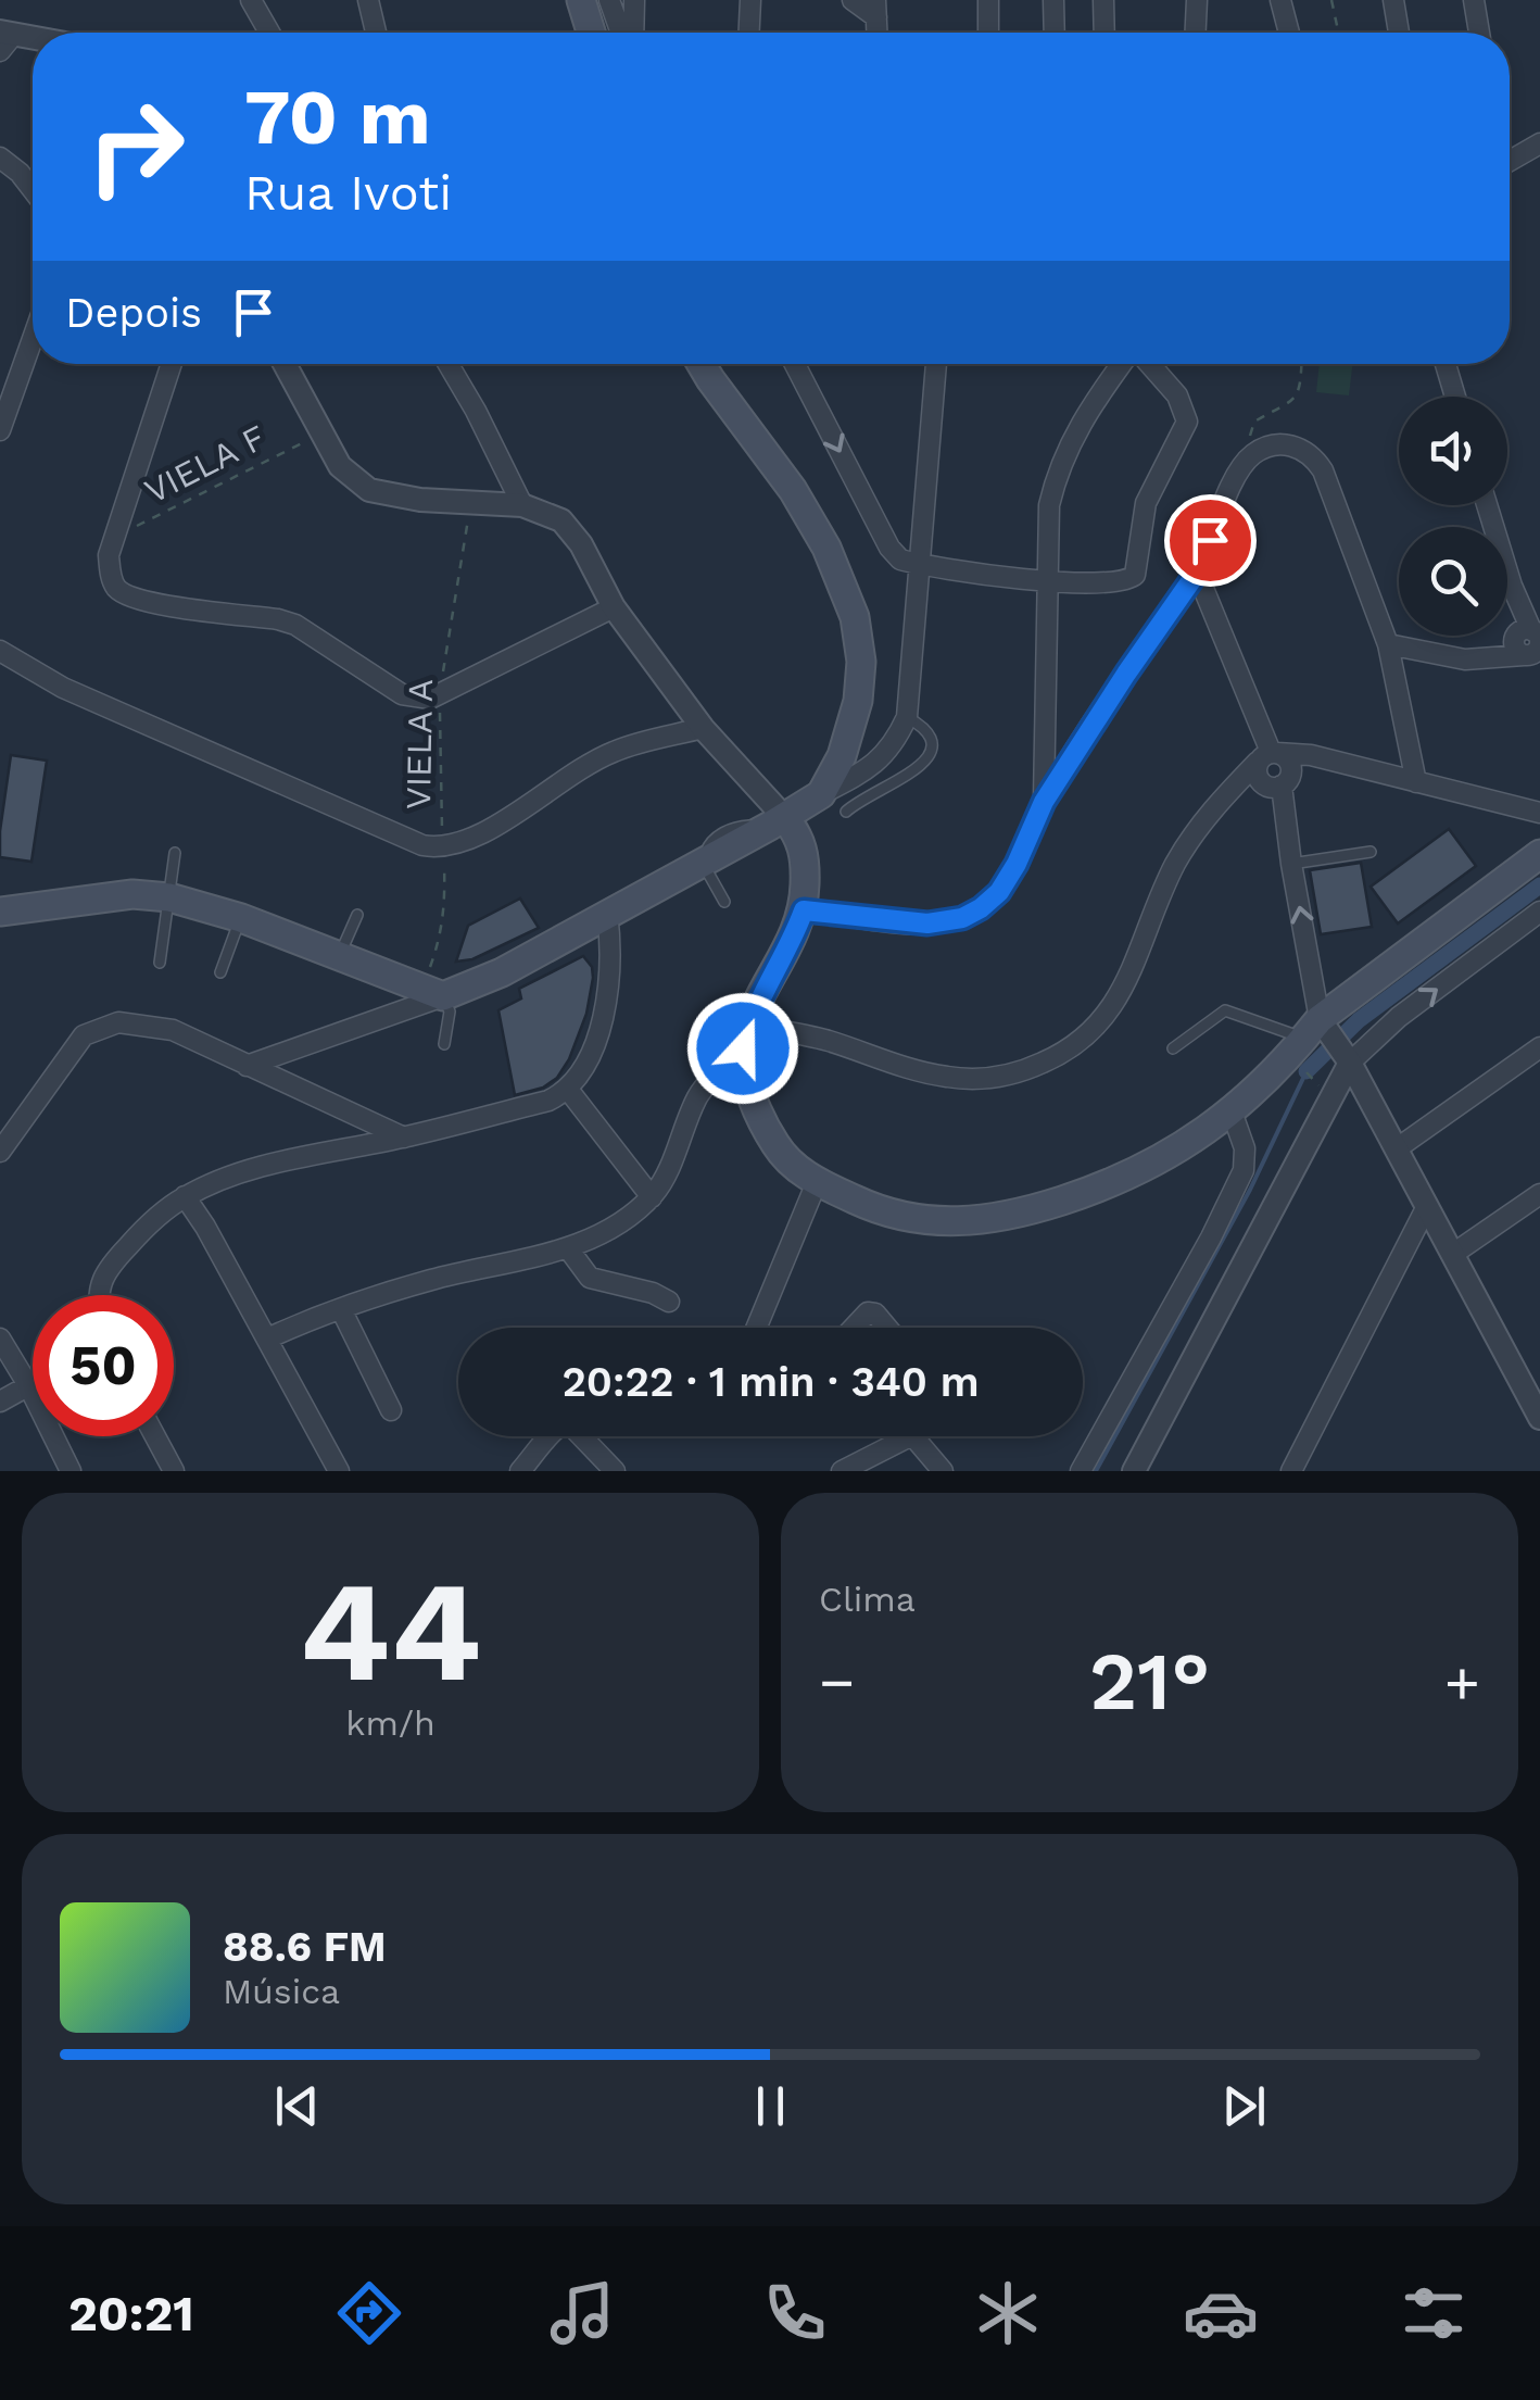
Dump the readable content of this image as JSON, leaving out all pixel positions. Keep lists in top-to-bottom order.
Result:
{
  "streets": {
    "path": ["VIELA F", "VIELA A"]
  },
  "page": {
    "turn": ["70 m", "Rua Ivoti"],
    "then": "Depois",
    "limit": "50",
    "trip": "20:22 · 1 min · 340 m",
    "tile": [
      ["44", "km/h"],
      "Clima"
    ],
    "heat": ["−", "21°", "+"],
    "song": ["88.6 FM", "Música"],
    "tabs": "20:21"
  }
}
